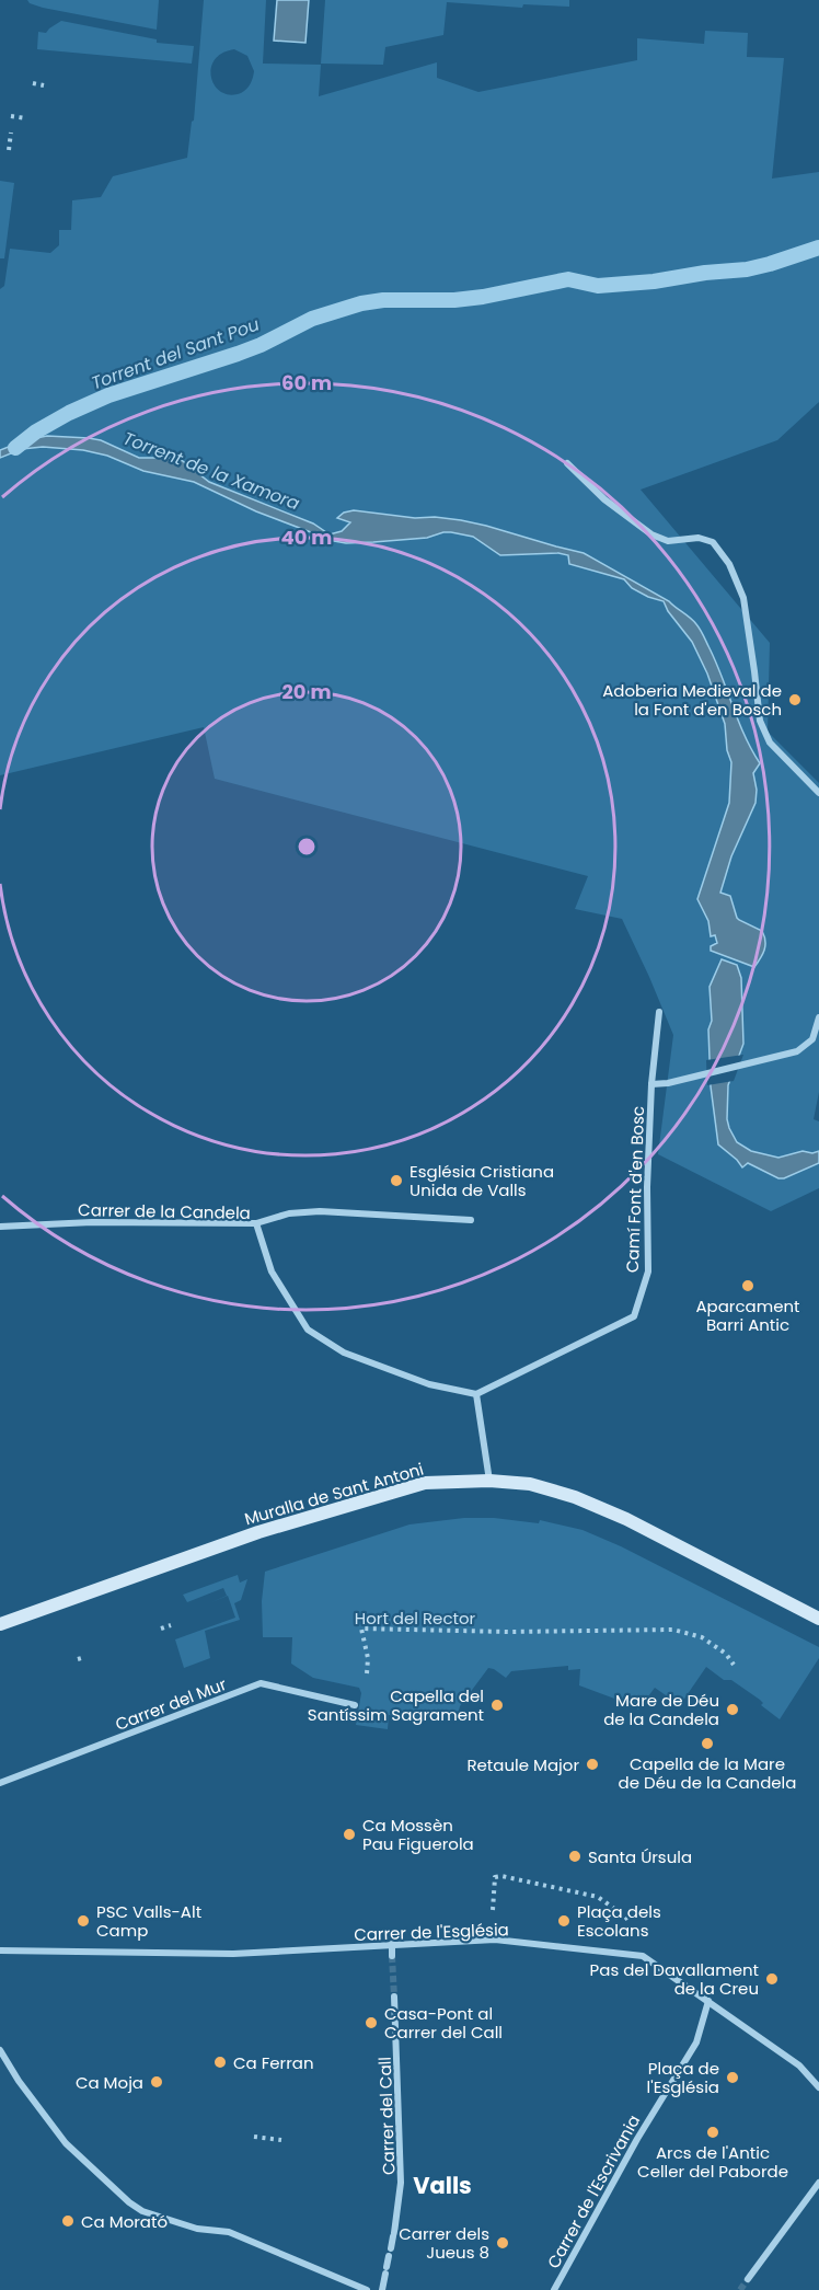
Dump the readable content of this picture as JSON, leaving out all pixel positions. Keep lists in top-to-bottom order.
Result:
{
  "streets": {
    "main road": ["Muralla de Sant Antoni"],
    "street": [
      "Camí Font d'en Bosc",
      "Carrer de la Candela",
      "Carrer del Mur",
      "Carrer de l'Església",
      "Carrer del Call",
      "Carrer de l'Escrivania"
    ]
  },
  "crossings": [
    ["Camí Font d'en Bosc", "Carrer de la Candela"],
    ["Carrer de l'Església", "Carrer de l'Escrivania"]
  ],
  "districts": ["Valls"],
  "water": ["Torrent del Sant Pou", "Torrent de la Xamora"],
  "parks": ["Hort del Rector"],
  "places": [
    "Adoberia Medieval de la Font d'en Bosch",
    "Església Cristiana Unida de Valls",
    "Aparcament Barri Antic",
    "Capella del Santíssim Sagrament",
    "Mare de Déu de la Candela",
    "Capella de la Mare de Déu de la Candela",
    "Retaule Major",
    "Ca Mossèn Pau Figuerola",
    "Santa Úrsula",
    "PSC Valls-Alt Camp",
    "Plaça dels Escolans",
    "Pas del Davallament de la Creu",
    "Casa-Pont al Carrer del Call",
    "Ca Ferran",
    "Plaça de l'Església",
    "Ca Moja",
    "Arcs de l'Antic Celler del Paborde",
    "Ca Morató",
    "Carrer dels Jueus 8"
  ],
  "rings": ["60 m", "40 m", "20 m"]
}
